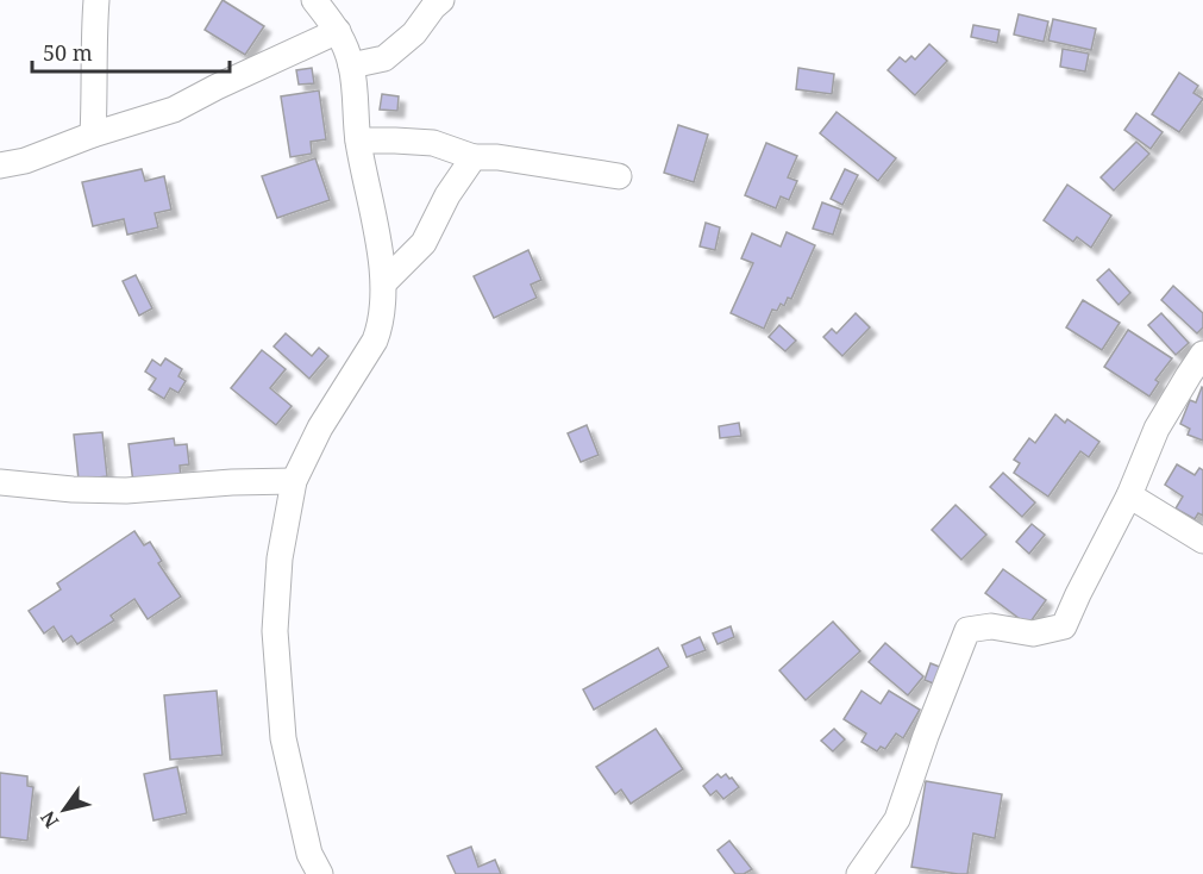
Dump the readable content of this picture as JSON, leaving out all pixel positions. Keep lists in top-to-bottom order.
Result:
{
  "scale_bar": "50 m",
  "north": "bottom left"
}
